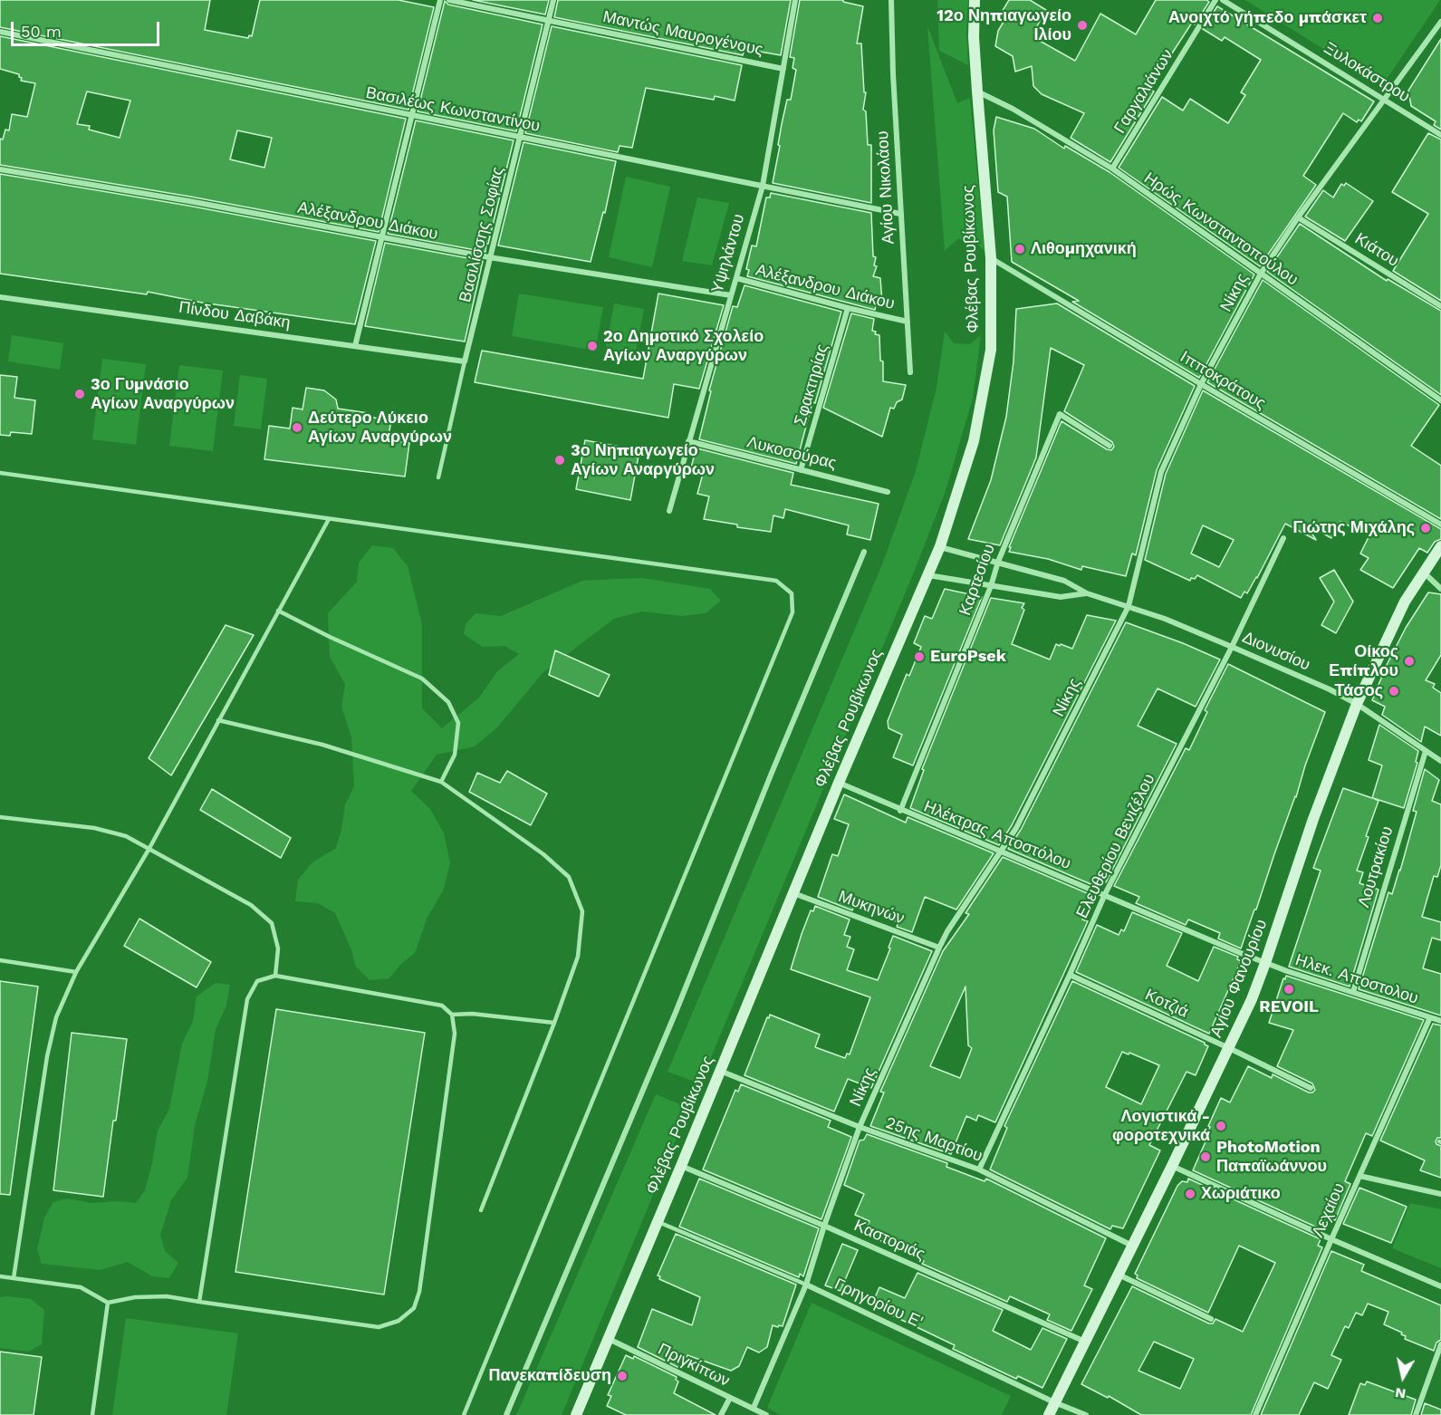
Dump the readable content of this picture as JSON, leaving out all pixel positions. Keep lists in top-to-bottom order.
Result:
{
  "streets": {
    "street": [
      "Μαντώς Μαυρογένους",
      "Ξυλοκάστρου",
      "Γαργαλιάνων",
      "Βασιλέως Κωνσταντίνου",
      "Αγίου Νικολάου",
      "Αλέξανδρου Διάκου",
      "Ηρώς Κωνσταντοπούλου",
      "Βασιλίσσης Σοφίας",
      "Κιάτου",
      "Υψηλάντου",
      "Φλέβας Ρουβίκωνος",
      "Νίκης",
      "Πίνδου Δαβάκη",
      "Ιπποκράτους",
      "Σφακτηρίας",
      "Λυκοσούρας",
      "Καρτεσίου",
      "Διονυσίου",
      "Ηλέκτρας Αποστόλου",
      "Ελευθερίου Βενιζέλου",
      "Λουτρακίου",
      "Μυκηνών",
      "Αγίου Φανουρίου",
      "Ηλεκ. Αποστολου",
      "Κοτζιά",
      "25ης Μαρτίου",
      "Λεχαίου",
      "Καστοριάς",
      "Γρηγορίου Ε'",
      "Πριγκίπων"
    ]
  },
  "crossings": [
    ["Μαντώς Μαυρογένους", "Βασιλίσσης Σοφίας"],
    ["Μαντώς Μαυρογένους", "Υψηλάντου"],
    ["Ξυλοκάστρου", "Νίκης"],
    ["Γαργαλιάνων", "Ηρώς Κωνσταντοπούλου"],
    ["Βασιλέως Κωνσταντίνου", "Αγίου Νικολάου"],
    ["Βασιλέως Κωνσταντίνου", "Βασιλίσσης Σοφίας"],
    ["Βασιλέως Κωνσταντίνου", "Υψηλάντου"],
    ["Αγίου Νικολάου", "Αλέξανδρου Διάκου"],
    ["Αλέξανδρου Διάκου", "Βασιλίσσης Σοφίας"],
    ["Αλέξανδρου Διάκου", "Υψηλάντου"],
    ["Αλέξανδρου Διάκου", "Σφακτηρίας"],
    ["Ηρώς Κωνσταντοπούλου", "Φλέβας Ρουβίκωνος"],
    ["Ηρώς Κωνσταντοπούλου", "Νίκης"],
    ["Βασιλίσσης Σοφίας", "Πίνδου Δαβάκη"],
    ["Κιάτου", "Νίκης"],
    ["Υψηλάντου", "Λυκοσούρας"],
    ["Φλέβας Ρουβίκωνος", "Ιπποκράτους"],
    ["Φλέβας Ρουβίκωνος", "Διονυσίου"],
    ["Φλέβας Ρουβίκωνος", "Ηλέκτρας Αποστόλου"],
    ["Φλέβας Ρουβίκωνος", "Μυκηνών"],
    ["Φλέβας Ρουβίκωνος", "25ης Μαρτίου"],
    ["Φλέβας Ρουβίκωνος", "Καστοριάς"],
    ["Φλέβας Ρουβίκωνος", "Γρηγορίου Ε'"],
    ["Φλέβας Ρουβίκωνος", "Πριγκίπων"],
    ["Νίκης", "Ιπποκράτους"],
    ["Νίκης", "Διονυσίου"],
    ["Νίκης", "Ηλέκτρας Αποστόλου"],
    ["Νίκης", "Μυκηνών"],
    ["Νίκης", "25ης Μαρτίου"],
    ["Νίκης", "Καστοριάς"],
    ["Νίκης", "Γρηγορίου Ε'"],
    ["Νίκης", "Πριγκίπων"],
    ["Σφακτηρίας", "Λυκοσούρας"],
    ["Καρτεσίου", "Διονυσίου"],
    ["Καρτεσίου", "Ηλέκτρας Αποστόλου"],
    ["Διονυσίου", "Ελευθερίου Βενιζέλου"],
    ["Διονυσίου", "Λουτρακίου"],
    ["Διονυσίου", "Αγίου Φανουρίου"],
    ["Ηλέκτρας Αποστόλου", "Ελευθερίου Βενιζέλου"],
    ["Ηλέκτρας Αποστόλου", "Αγίου Φανουρίου"],
    ["Ηλέκτρας Αποστόλου", "Ηλεκ. Αποστολου"],
    ["Ελευθερίου Βενιζέλου", "Κοτζιά"],
    ["Ελευθερίου Βενιζέλου", "25ης Μαρτίου"],
    ["Λουτρακίου", "Ηλεκ. Αποστολου"],
    ["Αγίου Φανουρίου", "Ηλεκ. Αποστολου"],
    ["Αγίου Φανουρίου", "Κοτζιά"],
    ["Αγίου Φανουρίου", "25ης Μαρτίου"],
    ["Αγίου Φανουρίου", "Καστοριάς"],
    ["Αγίου Φανουρίου", "Γρηγορίου Ε'"],
    ["Ηλεκ. Αποστολου", "Λεχαίου"]
  ],
  "places": [
    "Ανοιχτό γήπεδο μπάσκετ",
    "12ο Νηπιαγωγείο Ιλίου",
    "Λιθομηχανική",
    "2ο Δημοτικό Σχολείο Αγίων Αναργύρων",
    "3ο Γυμνάσιο Αγίων Αναργύρων",
    "Δεύτερο Λύκειο Αγίων Αναργύρων",
    "3ο Νηπιαγωγείο Αγίων Αναργύρων",
    "Γιώτης Μιχάλης",
    "EuroPsek",
    "Οίκος Επίπλου",
    "Τάσος",
    "REVOIL",
    "Λογιστικά - φοροτεχνικά",
    "PhotoMotion Παπαϊωάννου",
    "Χωριάτικο",
    "Πανεκαπίδευση"
  ],
  "scale_bar": "50 m",
  "north": "bottom"
}
